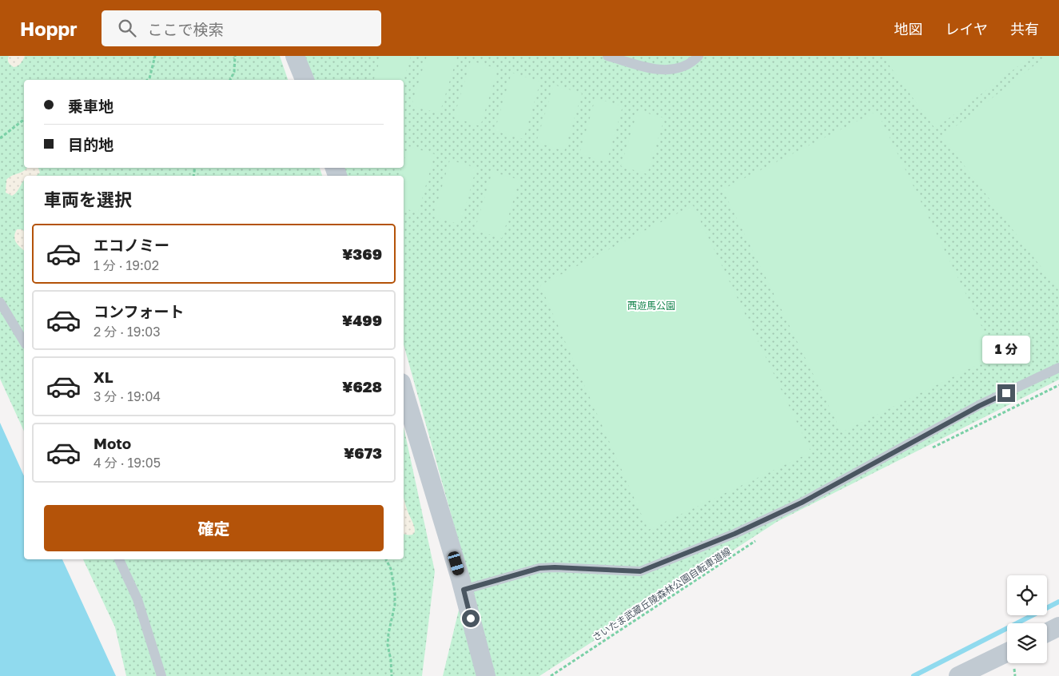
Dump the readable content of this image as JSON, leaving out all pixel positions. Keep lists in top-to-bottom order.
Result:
{
  "streets": {
    "path": ["さいたま武蔵丘陵森林公園自転車道線"]
  },
  "parks": ["西遊馬公園"],
  "page": {
    "header": "Hoppr",
    "search": "ここで検索",
    "nav": ["地図", "レイヤ", "共有"],
    "banner": ["乗車地", "目的地"],
    "heading": "車両を選択",
    "list": [
      {
        "name": "エコノミー",
        "note": "1 分 · 19:02",
        "value": "¥369"
      },
      {
        "name": "コンフォート",
        "note": "2 分 · 19:03",
        "value": "¥499"
      },
      {
        "name": "XL",
        "note": "3 分 · 19:04",
        "value": "¥628"
      },
      {
        "name": "Moto",
        "note": "4 分 · 19:05",
        "value": "¥673"
      }
    ],
    "bubble": "1 分",
    "buttons": "確定"
  }
}
